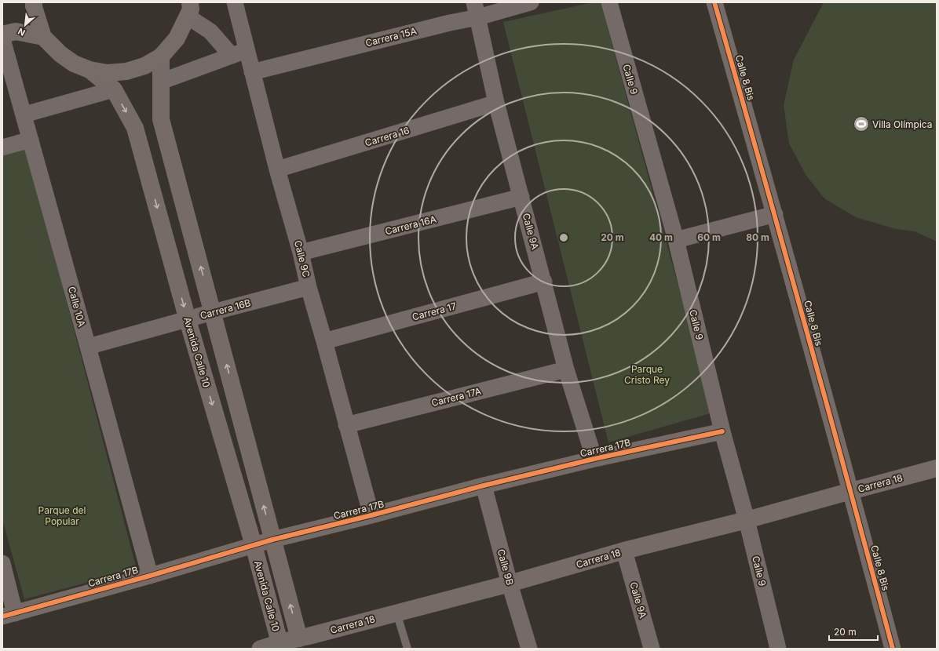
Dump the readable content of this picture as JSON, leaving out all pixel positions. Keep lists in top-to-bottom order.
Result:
{
  "streets": {
    "main road": ["Avenida Calle 10", "Carrera 18"],
    "street": [
      "Carrera 15A",
      "Calle 8 Bis",
      "Calle 9",
      "Carrera 16",
      "Carrera 16A",
      "Calle 9A",
      "Calle 9C",
      "Calle 10A",
      "Carrera 16B",
      "Carrera 17",
      "Carrera 17A",
      "Carrera 17B",
      "Calle 9B"
    ]
  },
  "crossings": [
    ["Carrera 15A", "Calle 9A"],
    ["Carrera 15A", "Calle 9C"],
    ["Calle 8 Bis", "Carrera 18"],
    ["Calle 9", "Carrera 17B"],
    ["Calle 9", "Carrera 18"],
    ["Carrera 16", "Calle 9A"],
    ["Carrera 16", "Calle 9C"],
    ["Carrera 16A", "Calle 9A"],
    ["Carrera 16A", "Calle 9C"],
    ["Calle 9A", "Carrera 17"],
    ["Calle 9A", "Carrera 17A"],
    ["Calle 9A", "Carrera 17B"],
    ["Calle 9A", "Carrera 18"],
    ["Calle 9C", "Carrera 16B"],
    ["Calle 9C", "Carrera 17"],
    ["Calle 9C", "Carrera 17A"],
    ["Calle 9C", "Carrera 17B"],
    ["Calle 10A", "Carrera 16B"],
    ["Calle 10A", "Carrera 17B"],
    ["Carrera 16B", "Avenida Calle 10"],
    ["Avenida Calle 10", "Carrera 17B"],
    ["Avenida Calle 10", "Carrera 18"],
    ["Carrera 17B", "Calle 9B"],
    ["Carrera 18", "Calle 9B"]
  ],
  "parks": ["Parque Cristo Rey", "Parque del Popular"],
  "places": {
    "sports": ["Villa Olímpica"]
  },
  "scale_bar": "20 m",
  "north": "bottom left",
  "rings": [
    "20 m",
    "40 m",
    "60 m",
    "80 m"
  ]
}
